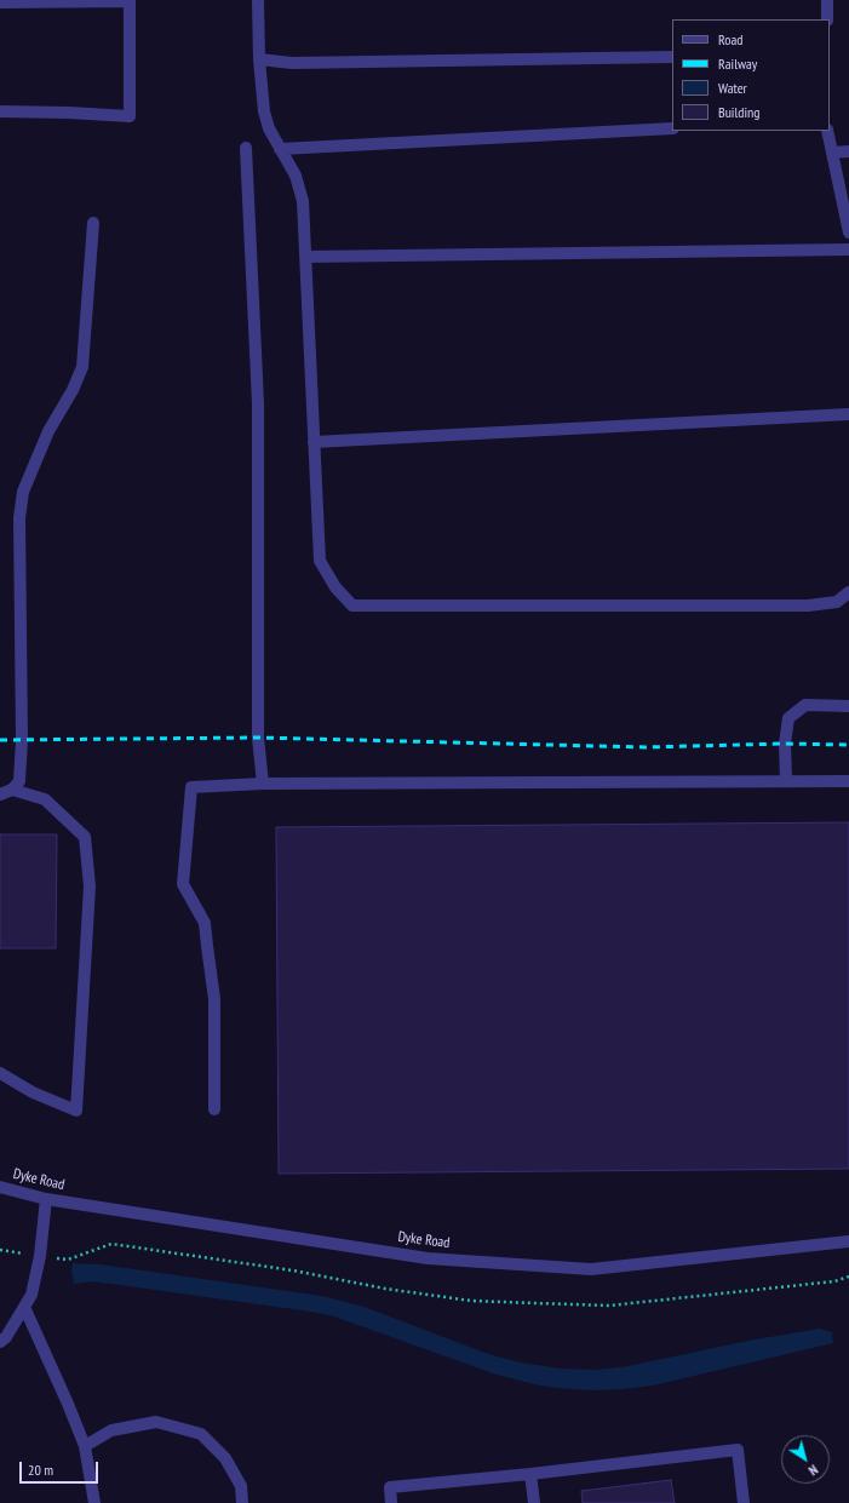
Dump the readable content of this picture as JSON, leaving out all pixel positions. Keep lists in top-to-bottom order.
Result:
{
  "streets": {
    "street": ["Dyke Road"]
  },
  "legend": [
    "Road",
    "Railway",
    "Water",
    "Building"
  ],
  "scale_bar": "20 m",
  "north": "bottom right"
}
